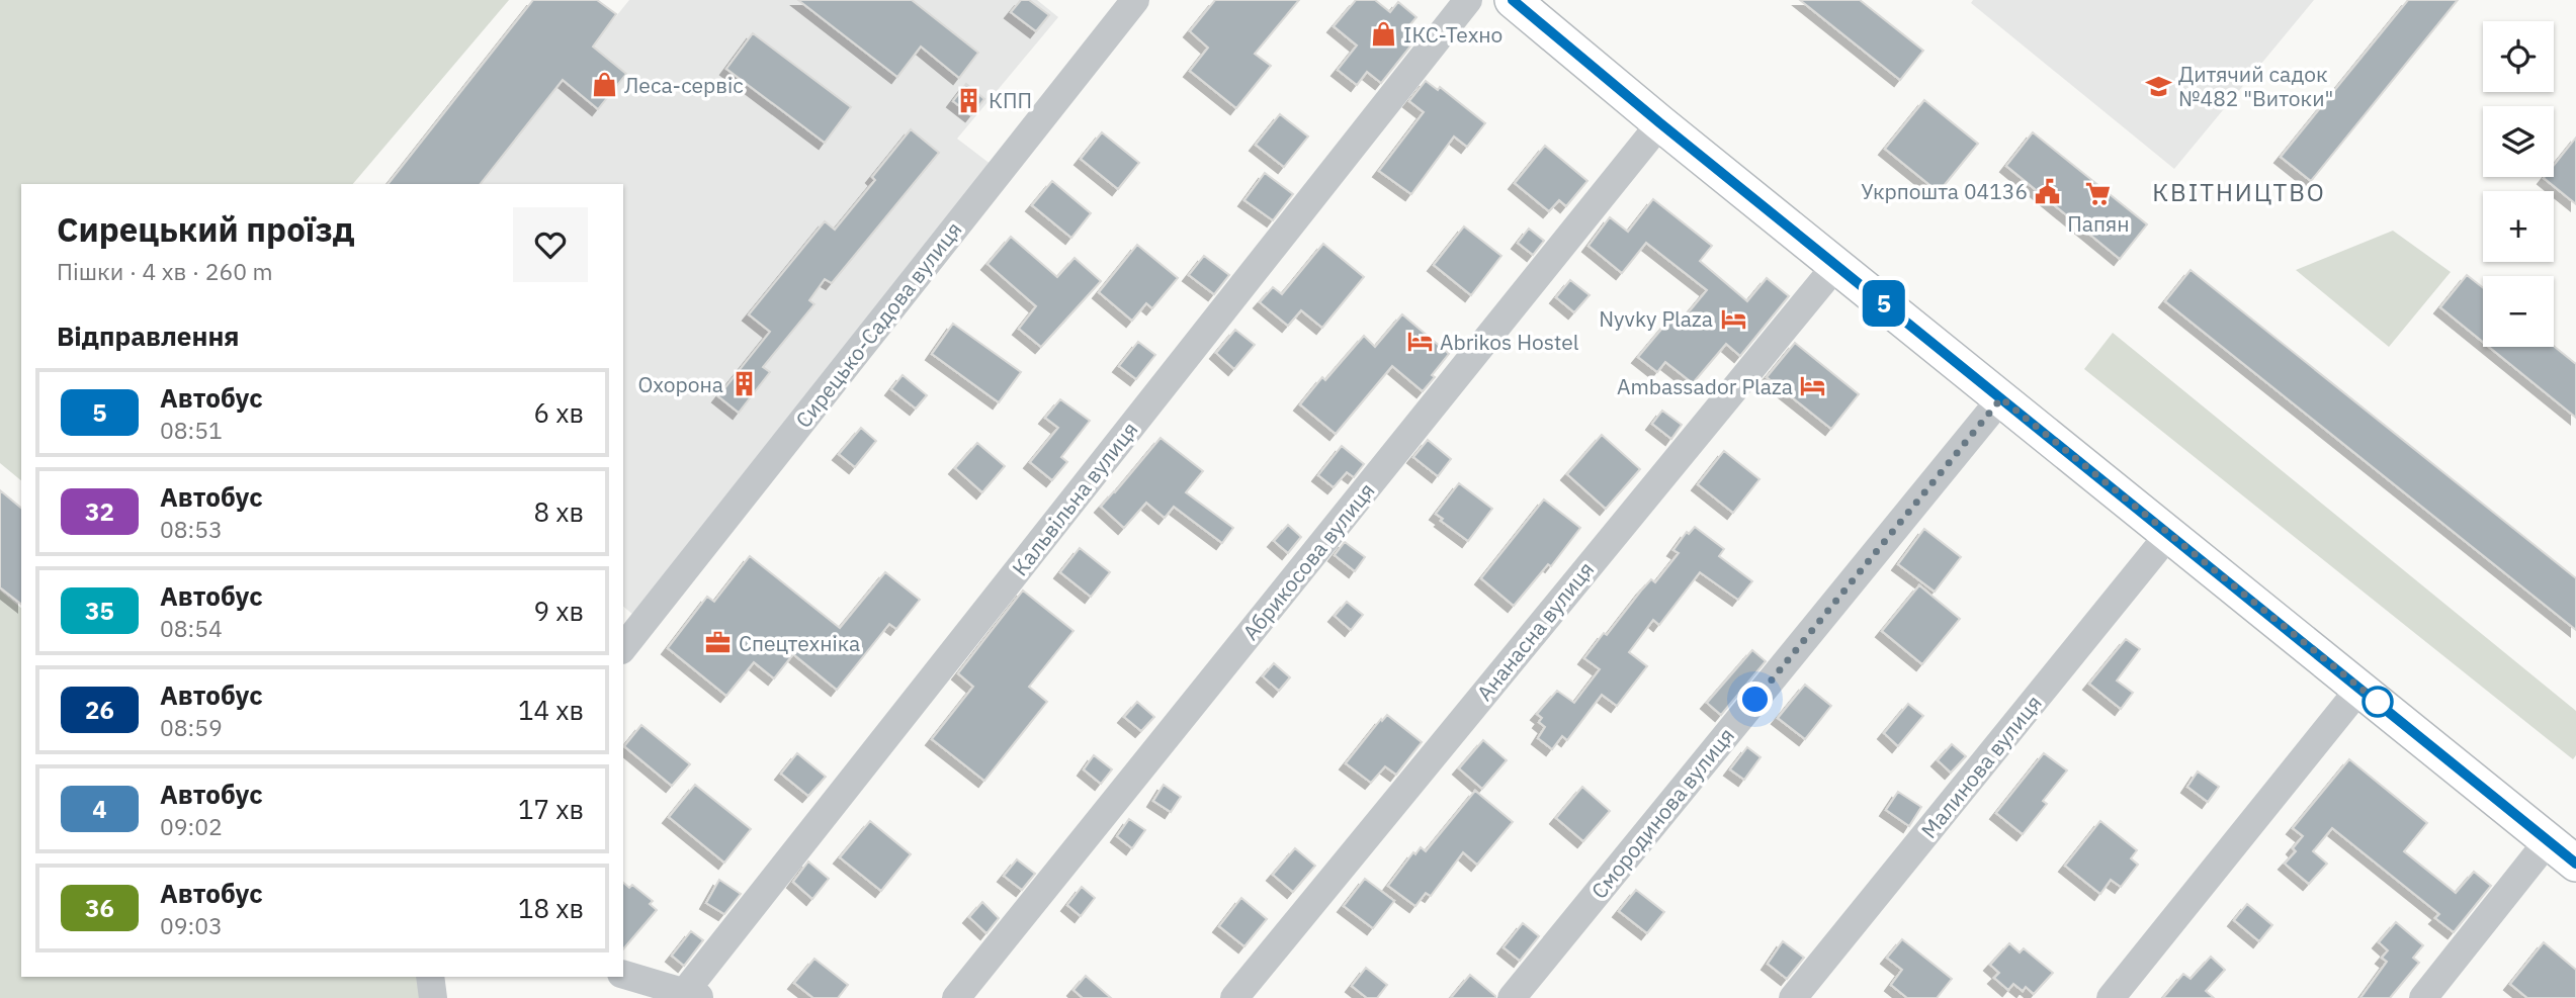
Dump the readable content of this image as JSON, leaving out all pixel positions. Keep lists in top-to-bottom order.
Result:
{
  "streets": {
    "street": [
      "Сирецько-Садова вулиця",
      "Кальвільна вулиця",
      "Абрикосова вулиця",
      "Ананасна вулиця",
      "Малинова вулиця",
      "Смородинова вулиця"
    ]
  },
  "districts": ["КВІТНИЦТВО"],
  "places": {
    "shop": ["ІКС-Техно", "Леса-сервіс"],
    "school or university": ["Дитячий садок №482 \"Витоки\""],
    "building": ["КПП", "Охорона"],
    "public building": ["Укрпошта 04136"],
    "supermarket": ["Папян"],
    "hotel": ["Nyvky Plaza", "Abrikos Hostel", "Ambassador Plaza"],
    "office": ["Спецтехніка"]
  },
  "lines": ["bus line 5"],
  "page": {
    "on_map": "5",
    "map_buttons": ["+", "−"],
    "heading": [
      ["Сирецький проїзд", "Пішки · 4 хв · 260 m"],
      "Відправлення"
    ],
    "list": [
      {
        "mark": "5",
        "name": "Автобус",
        "note": "08:51",
        "value": "6 хв"
      },
      {
        "mark": "32",
        "name": "Автобус",
        "note": "08:53",
        "value": "8 хв"
      },
      {
        "mark": "35",
        "name": "Автобус",
        "note": "08:54",
        "value": "9 хв"
      },
      {
        "mark": "26",
        "name": "Автобус",
        "note": "08:59",
        "value": "14 хв"
      },
      {
        "mark": "4",
        "name": "Автобус",
        "note": "09:02",
        "value": "17 хв"
      },
      {
        "mark": "36",
        "name": "Автобус",
        "note": "09:03",
        "value": "18 хв"
      }
    ]
  }
}
